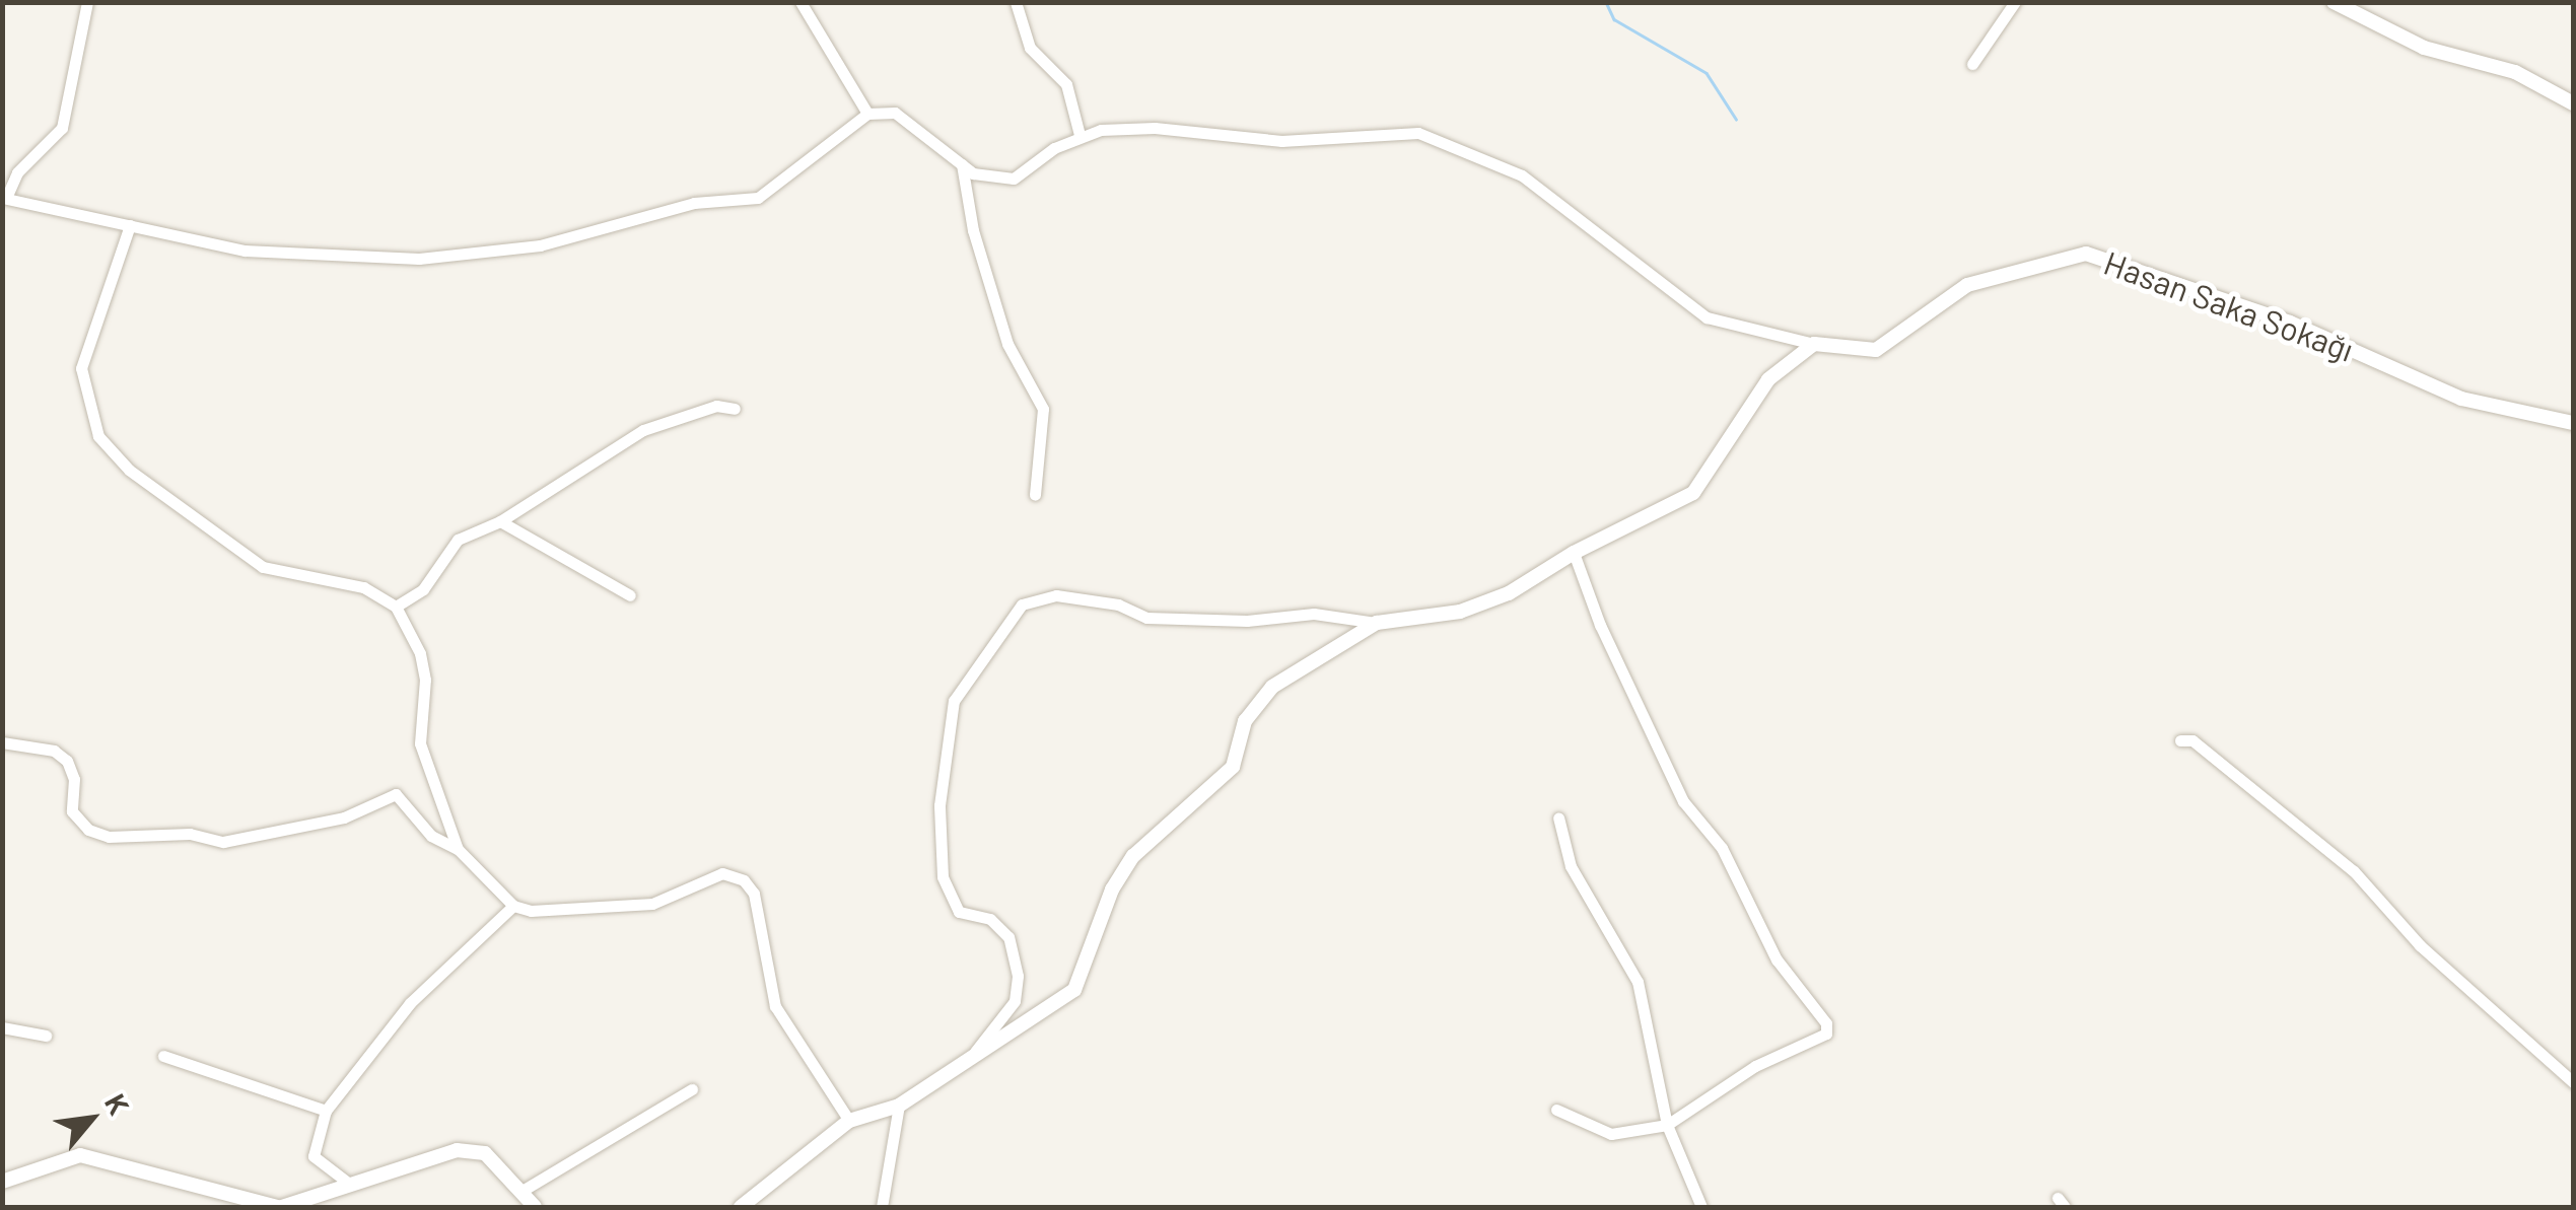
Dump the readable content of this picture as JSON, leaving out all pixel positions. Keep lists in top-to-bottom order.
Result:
{
  "streets": {
    "street": ["Hasan Saka Sokağı"]
  },
  "north": "top right"
}
